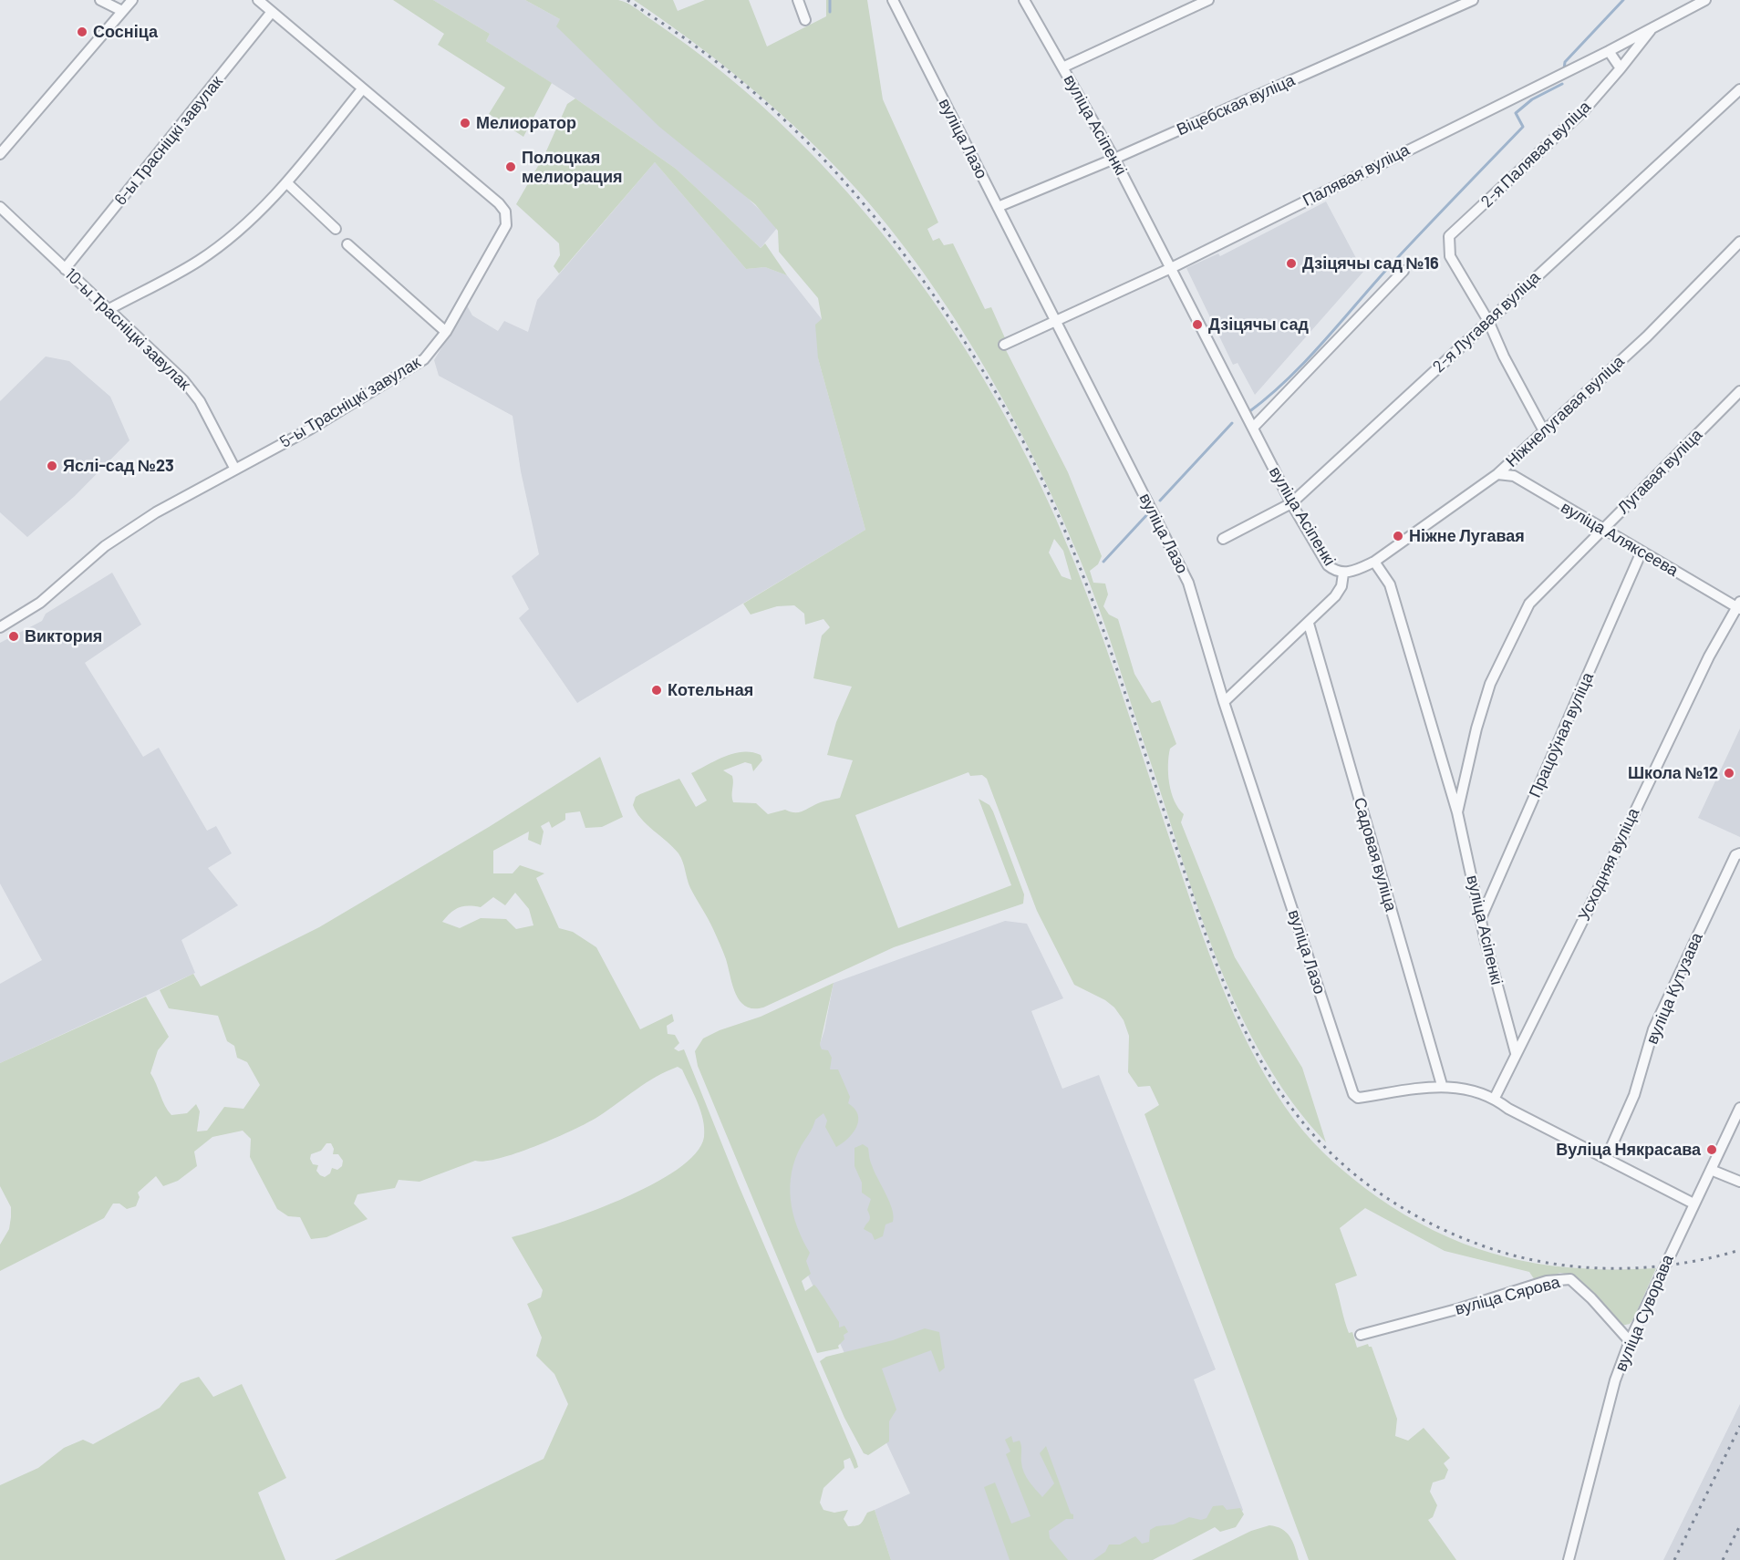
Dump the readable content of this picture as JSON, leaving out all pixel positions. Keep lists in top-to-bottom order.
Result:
{
  "streets": {
    "street": [
      "Віцебская вуліца",
      "вуліца Асіпенкі",
      "вуліца Лазо",
      "6-ы Трасніцкі завулак",
      "2-я Палявая вуліца",
      "Палявая вуліца",
      "2-я Лугавая вуліца",
      "10-ы Трасніцкі завулак",
      "5-ы Трасніцкі завулак",
      "Ніжнелугавая вуліца",
      "Лугавая вуліца",
      "вуліца Аляксеева",
      "Працоўная вуліца",
      "Садовая вуліца",
      "Усходняя вуліца",
      "вуліца Кутузава",
      "вуліца Сярова",
      "вуліца Суворава"
    ]
  },
  "crossings": [
    ["Віцебская вуліца", "вуліца Асіпенкі"],
    ["Віцебская вуліца", "вуліца Лазо"],
    ["вуліца Асіпенкі", "Палявая вуліца"],
    ["вуліца Асіпенкі", "2-я Лугавая вуліца"],
    ["вуліца Асіпенкі", "Ніжнелугавая вуліца"],
    ["вуліца Асіпенкі", "Лугавая вуліца"],
    ["вуліца Асіпенкі", "Працоўная вуліца"],
    ["вуліца Асіпенкі", "Усходняя вуліца"],
    ["вуліца Лазо", "Палявая вуліца"],
    ["вуліца Лазо", "Садовая вуліца"],
    ["6-ы Трасніцкі завулак", "10-ы Трасніцкі завулак"],
    ["6-ы Трасніцкі завулак", "5-ы Трасніцкі завулак"],
    ["2-я Палявая вуліца", "Палявая вуліца"],
    ["2-я Палявая вуліца", "2-я Лугавая вуліца"],
    ["10-ы Трасніцкі завулак", "5-ы Трасніцкі завулак"],
    ["Ніжнелугавая вуліца", "вуліца Аляксеева"],
    ["Лугавая вуліца", "вуліца Аляксеева"],
    ["вуліца Аляксеева", "Працоўная вуліца"],
    ["вуліца Аляксеева", "Усходняя вуліца"],
    ["вуліца Сярова", "вуліца Суворава"]
  ],
  "places": [
    "Сосніца",
    "Мелиоратор",
    "Полоцкая мелиорация",
    "Дзіцячы сад №16",
    "Дзіцячы сад",
    "Яслі-сад №23",
    "Ніжне Лугавая",
    "Виктория",
    "Котельная",
    "Школа №12",
    "Вуліца Някрасава"
  ]
}
